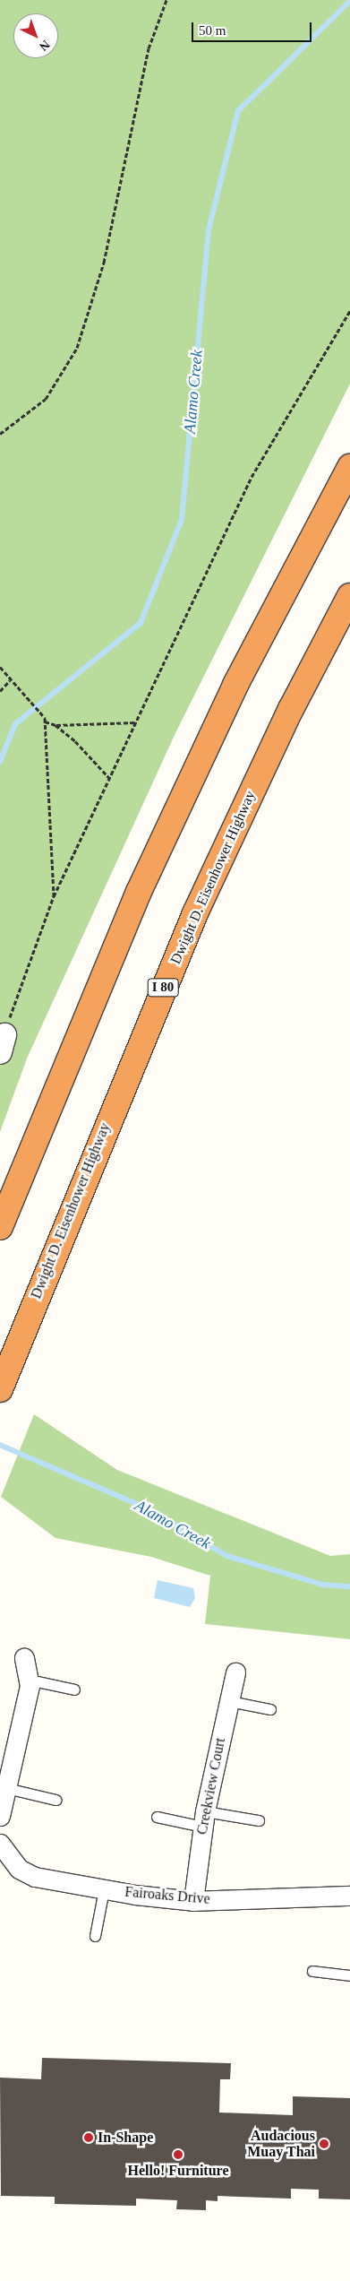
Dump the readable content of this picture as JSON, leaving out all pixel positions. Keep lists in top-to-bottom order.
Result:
{
  "streets": {
    "highway": ["Dwight D. Eisenhower Highway", "I 80"],
    "street": ["Creekview Court", "Fairoaks Drive"]
  },
  "crossings": [
    ["Creekview Court", "Fairoaks Drive"]
  ],
  "water": ["Alamo Creek"],
  "places": ["In-Shape", "Audacious Muay Thai", "Hello! Furniture"],
  "scale_bar": "50 m",
  "north": "bottom right"
}
